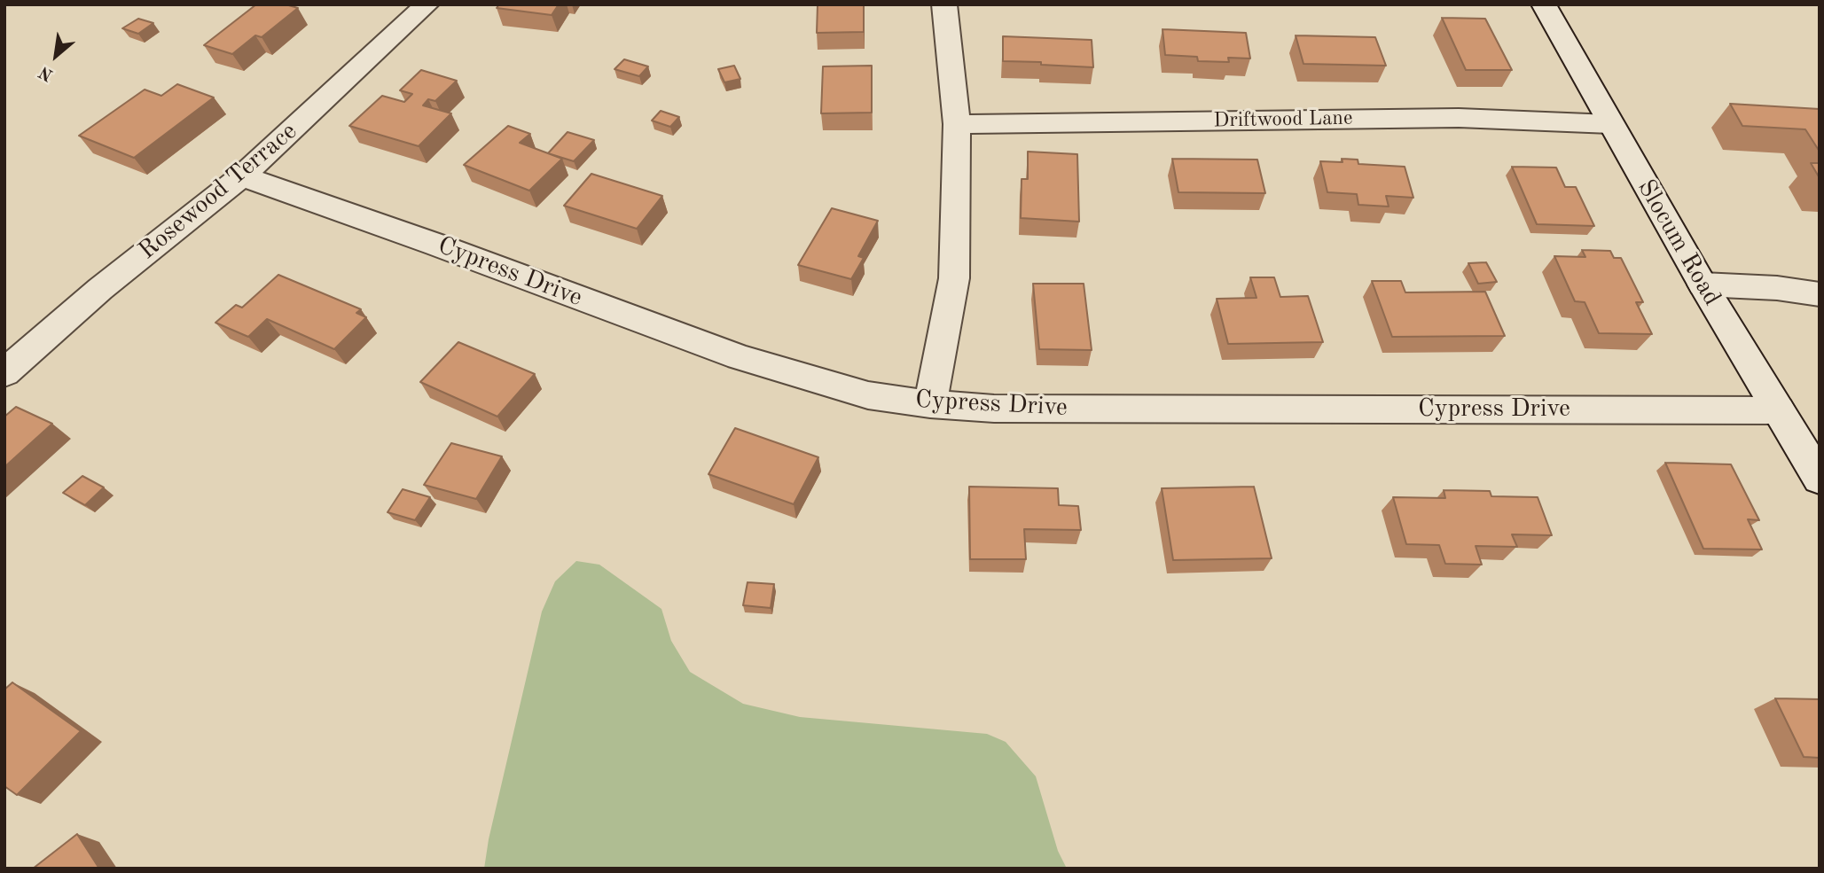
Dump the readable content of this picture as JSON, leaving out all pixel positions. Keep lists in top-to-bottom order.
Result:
{
  "streets": {
    "street": [
      "Driftwood Lane",
      "Rosewood Terrace",
      "Slocum Road",
      "Cypress Drive"
    ]
  },
  "crossings": [
    ["Driftwood Lane", "Slocum Road"],
    ["Rosewood Terrace", "Cypress Drive"],
    ["Slocum Road", "Cypress Drive"]
  ],
  "north": "bottom left"
}
